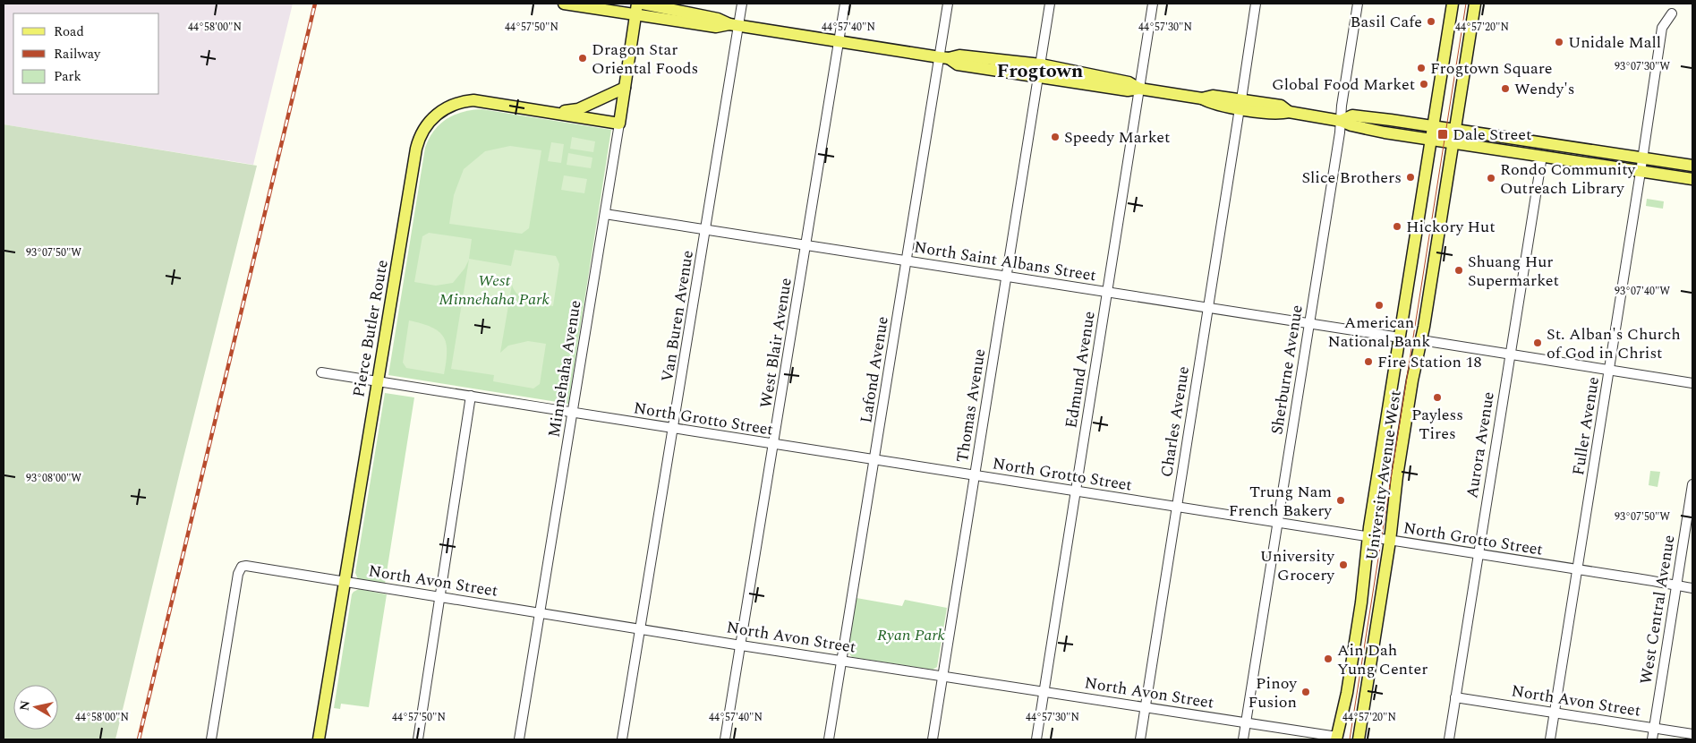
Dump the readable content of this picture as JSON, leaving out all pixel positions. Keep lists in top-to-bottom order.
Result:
{
  "streets": {
    "main road": ["Pierce Butler Route", "Minnehaha Avenue", "University Avenue West"],
    "street": [
      "North Saint Albans Street",
      "Van Buren Avenue",
      "West Blair Avenue",
      "Lafond Avenue",
      "Edmund Avenue",
      "Sherburne Avenue",
      "Thomas Avenue",
      "North Grotto Street",
      "Charles Avenue",
      "Fuller Avenue",
      "Aurora Avenue",
      "North Avon Street",
      "West Central Avenue"
    ]
  },
  "crossings": [
    ["North Saint Albans Street", "Van Buren Avenue"],
    ["North Saint Albans Street", "West Blair Avenue"],
    ["North Saint Albans Street", "Minnehaha Avenue"],
    ["North Saint Albans Street", "Lafond Avenue"],
    ["North Saint Albans Street", "Edmund Avenue"],
    ["North Saint Albans Street", "Sherburne Avenue"],
    ["North Saint Albans Street", "Thomas Avenue"],
    ["North Saint Albans Street", "Charles Avenue"],
    ["North Saint Albans Street", "University Avenue West"],
    ["Van Buren Avenue", "North Grotto Street"],
    ["Van Buren Avenue", "North Avon Street"],
    ["Pierce Butler Route", "Minnehaha Avenue"],
    ["Pierce Butler Route", "North Grotto Street"],
    ["Pierce Butler Route", "North Avon Street"],
    ["West Blair Avenue", "North Grotto Street"],
    ["West Blair Avenue", "North Avon Street"],
    ["Minnehaha Avenue", "North Grotto Street"],
    ["Minnehaha Avenue", "North Avon Street"],
    ["Lafond Avenue", "North Grotto Street"],
    ["Lafond Avenue", "North Avon Street"],
    ["Edmund Avenue", "North Grotto Street"],
    ["Edmund Avenue", "North Avon Street"],
    ["Sherburne Avenue", "North Grotto Street"],
    ["Sherburne Avenue", "North Avon Street"],
    ["Thomas Avenue", "North Grotto Street"],
    ["Thomas Avenue", "North Avon Street"],
    ["North Grotto Street", "Charles Avenue"],
    ["North Grotto Street", "Fuller Avenue"],
    ["North Grotto Street", "Aurora Avenue"],
    ["North Grotto Street", "University Avenue West"],
    ["North Grotto Street", "West Central Avenue"],
    ["Charles Avenue", "North Avon Street"],
    ["Fuller Avenue", "North Avon Street"],
    ["Aurora Avenue", "North Avon Street"],
    ["University Avenue West", "North Avon Street"],
    ["North Avon Street", "West Central Avenue"]
  ],
  "districts": ["Frogtown"],
  "parks": ["West Minnehaha Park", "Ryan Park"],
  "places": {
    "other": [
      "Basil Cafe",
      "Unidale Mall",
      "Dragon Star Oriental Foods",
      "Frogtown Square",
      "Global Food Market",
      "Wendy's",
      "Speedy Market",
      "Slice Brothers",
      "Rondo Community Outreach Library",
      "Hickory Hut",
      "Shuang Hur Supermarket",
      "American National Bank",
      "St. Alban's Church of God in Christ",
      "Fire Station 18",
      "Payless Tires",
      "Trung Nam French Bakery",
      "University Grocery",
      "Ain Dah Yung Center",
      "Pinoy Fusion"
    ],
    "transit": ["Dale Street"]
  },
  "legend": ["Road", "Railway", "Park"],
  "north": "left",
  "coordinates": [
    "44°58'00\"N",
    "44°57'50\"N",
    "44°57'40\"N",
    "44°57'30\"N",
    "44°57'20\"N",
    "93°07'30\"W",
    "93°07'50\"W",
    "93°07'40\"W",
    "93°08'00\"W"
  ]
}
